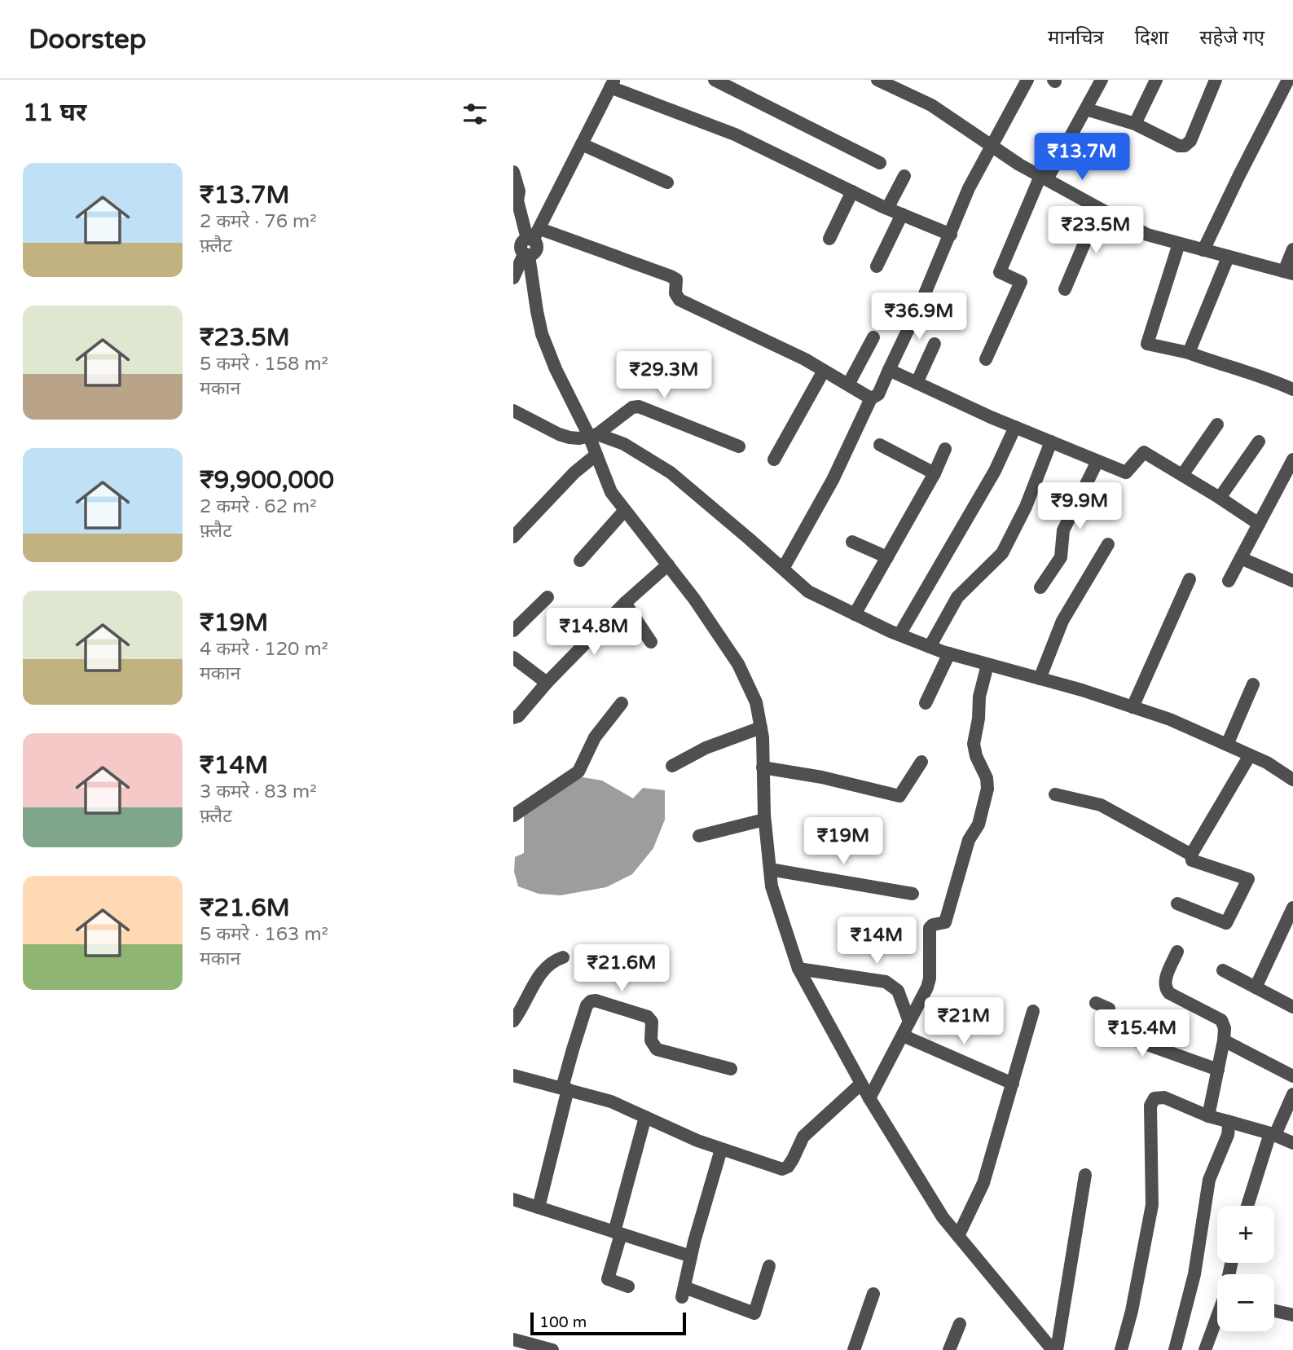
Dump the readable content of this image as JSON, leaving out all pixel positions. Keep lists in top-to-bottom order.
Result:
{
  "scale_bar": "100 m",
  "page": {
    "header": "Doorstep",
    "nav": ["मानचित्र", "दिशा", "सहेजे गए"],
    "heading": "11 घर",
    "price": [
      "₹13.7M",
      "₹23.5M",
      "₹36.9M",
      "₹29.3M",
      "₹9.9M",
      "₹14.8M",
      "₹19M",
      "₹14M",
      "₹21.6M",
      "₹21M",
      "₹15.4M"
    ],
    "list": [
      {
        "name": "₹13.7M",
        "note": "2 कमरे · 76 m² · फ़्लैट"
      },
      {
        "name": "₹23.5M",
        "note": "5 कमरे · 158 m² · मकान"
      },
      {
        "name": "₹9,900,000",
        "note": "2 कमरे · 62 m² · फ़्लैट"
      },
      {
        "name": "₹19M",
        "note": "4 कमरे · 120 m² · मकान"
      },
      {
        "name": "₹14M",
        "note": "3 कमरे · 83 m² · फ़्लैट"
      },
      {
        "name": "₹21.6M",
        "note": "5 कमरे · 163 m² · मकान"
      }
    ],
    "map_buttons": ["+", "−"],
    "scale": "100 m"
  }
}
